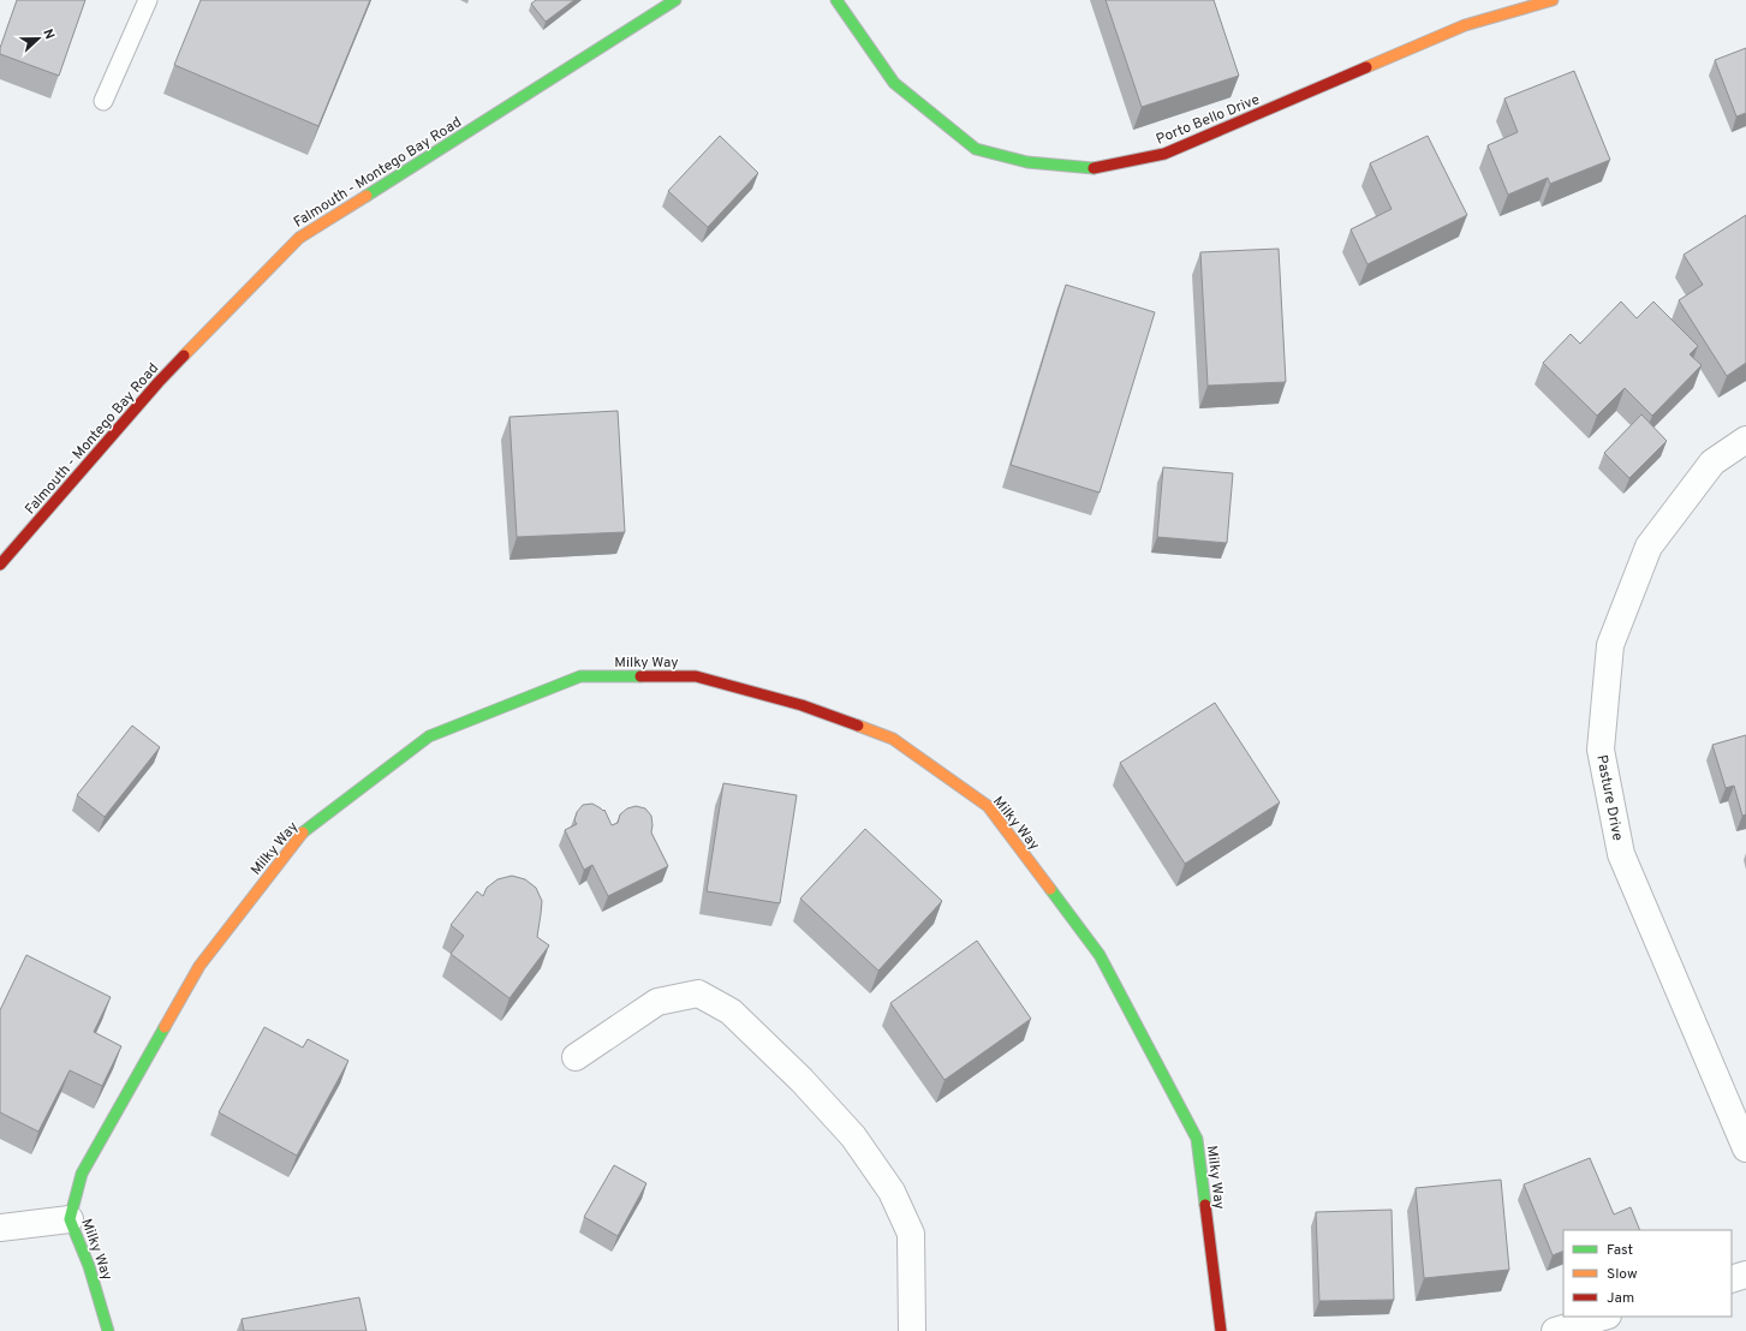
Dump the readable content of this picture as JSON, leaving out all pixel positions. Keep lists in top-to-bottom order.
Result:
{
  "streets": {
    "street": [
      "Porto Bello Drive",
      "Falmouth - Montego Bay Road",
      "Milky Way",
      "Pasture Drive"
    ]
  },
  "legend": ["Fast", "Slow", "Jam"],
  "north": "right"
}
